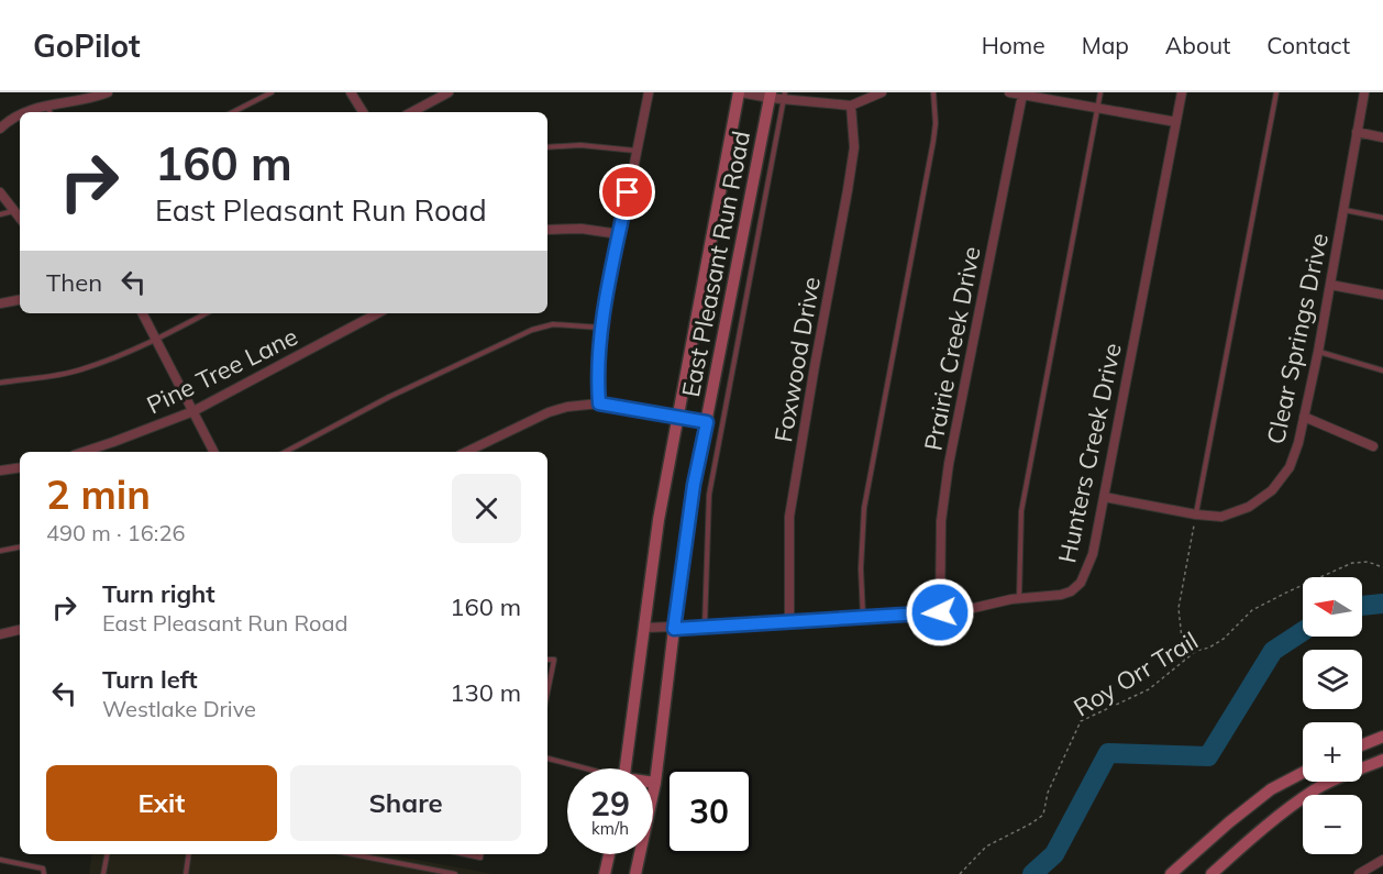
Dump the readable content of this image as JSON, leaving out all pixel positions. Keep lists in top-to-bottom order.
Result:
{
  "streets": {
    "main road": ["East Pleasant Run Road"],
    "street": [
      "Clear Springs Drive",
      "Prairie Creek Drive",
      "Foxwood Drive",
      "Pine Tree Lane",
      "Hunters Creek Drive"
    ],
    "path": ["Roy Orr Trail"]
  },
  "crossings": [
    ["East Pleasant Run Road", "Hunters Creek Drive"],
    ["Clear Springs Drive", "Hunters Creek Drive"],
    ["Prairie Creek Drive", "Hunters Creek Drive"],
    ["Foxwood Drive", "Hunters Creek Drive"]
  ],
  "north": "left",
  "page": {
    "header": "GoPilot",
    "nav": [
      "Home",
      "Map",
      "About",
      "Contact"
    ],
    "turn": ["160 m", "East Pleasant Run Road"],
    "then": "Then",
    "heading": ["2 min", "490 m · 16:26"],
    "list": [
      {
        "name": "Turn right",
        "note": "East Pleasant Run Road",
        "value": "160 m"
      },
      {
        "name": "Turn left",
        "note": "Westlake Drive",
        "value": "130 m"
      }
    ],
    "map_buttons": ["+", "−"],
    "buttons": ["Exit", "Share"],
    "speed": "29 km/h",
    "limit": "30"
  }
}
